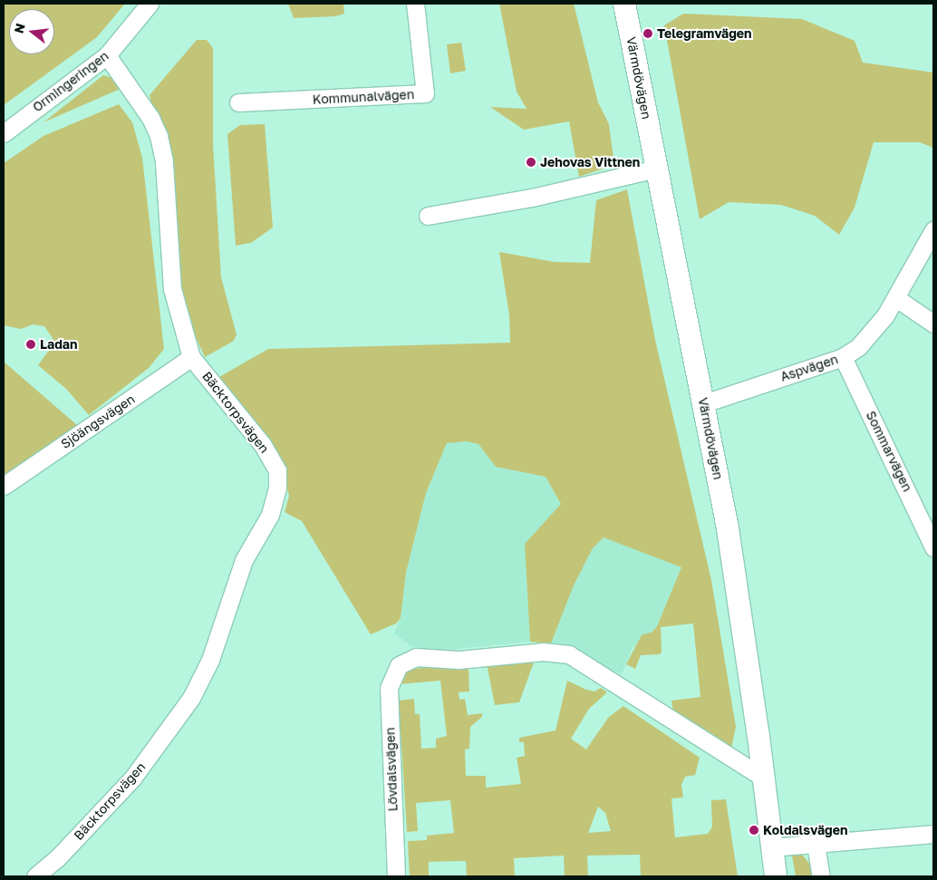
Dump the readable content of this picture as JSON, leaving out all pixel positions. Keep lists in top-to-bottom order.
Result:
{
  "streets": {
    "main road": ["Värmdövägen"],
    "street": [
      "Ormingeringen",
      "Kommunalvägen",
      "Aspvägen",
      "Bäcktorpsvägen",
      "Sjöängsvägen",
      "Sommarvägen",
      "Lövdalsvägen"
    ]
  },
  "crossings": [
    ["Värmdövägen", "Aspvägen"],
    ["Värmdövägen", "Lövdalsvägen"],
    ["Ormingeringen", "Bäcktorpsvägen"],
    ["Aspvägen", "Sommarvägen"],
    ["Bäcktorpsvägen", "Sjöängsvägen"]
  ],
  "places": [
    "Telegramvägen",
    "Jehovas Vittnen",
    "Ladan",
    "Koldalsvägen"
  ],
  "north": "left"
}
